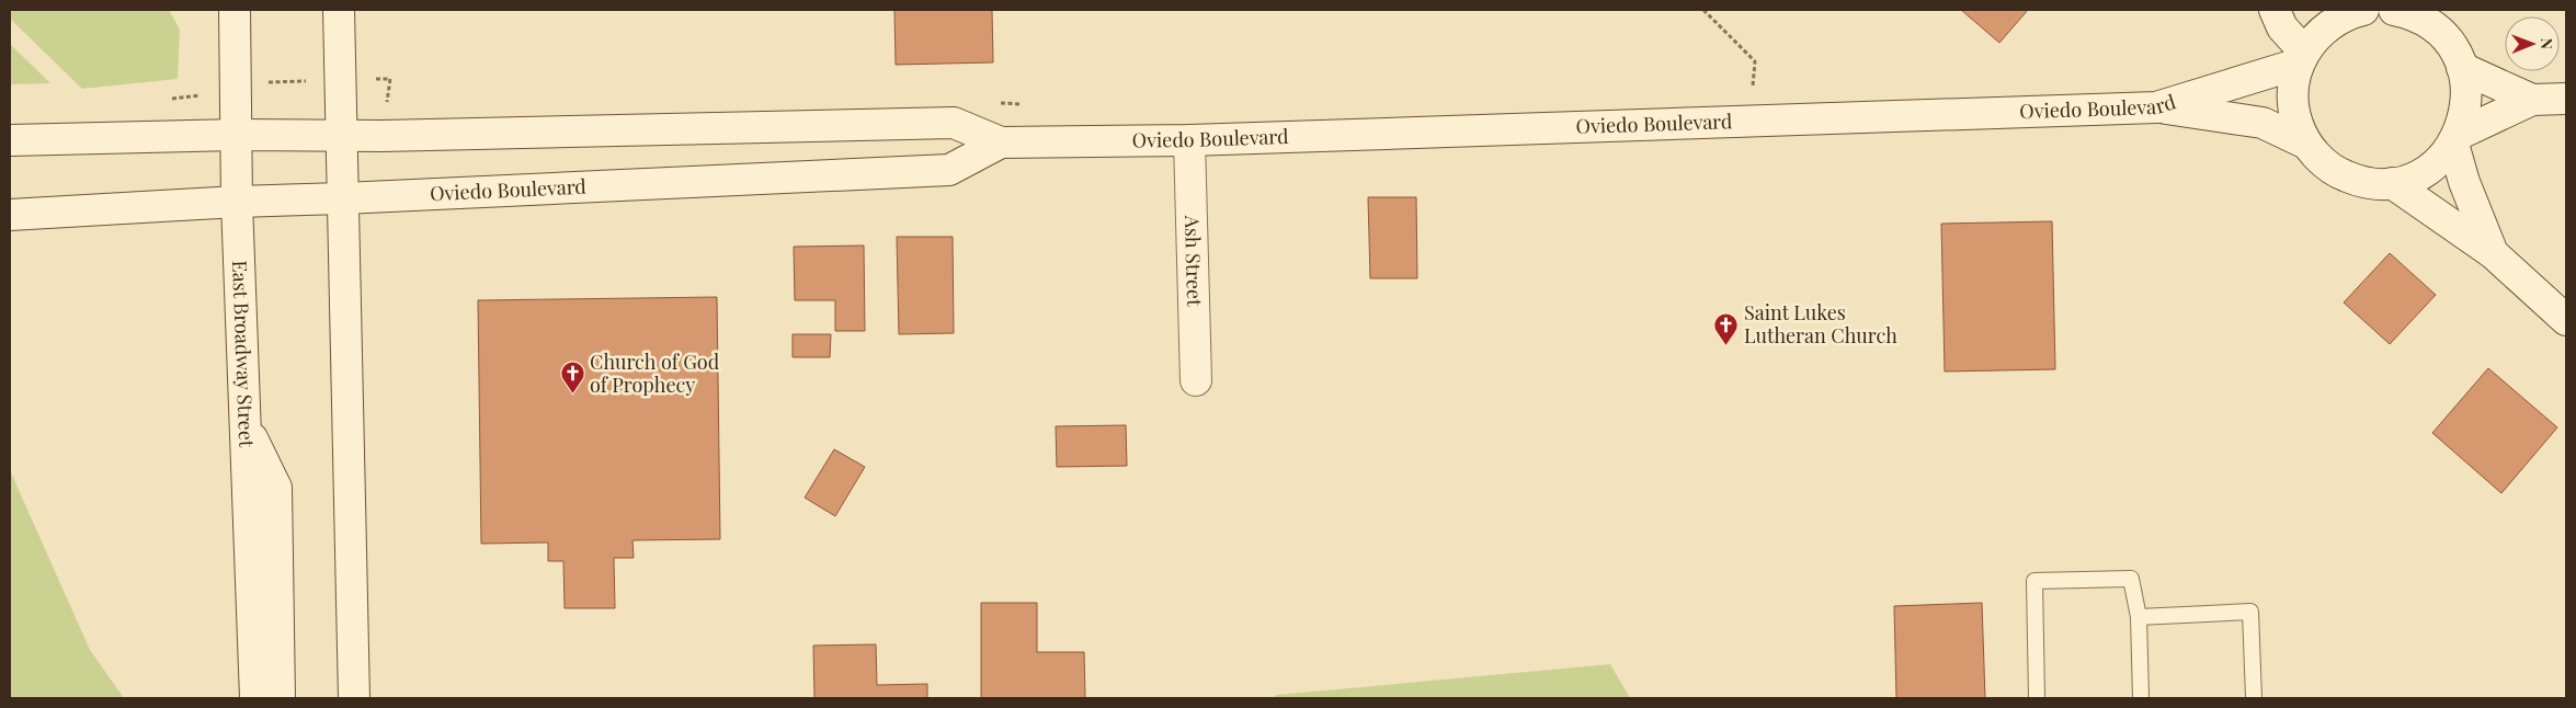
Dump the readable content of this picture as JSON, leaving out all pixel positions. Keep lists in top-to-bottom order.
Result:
{
  "streets": {
    "main road": ["Oviedo Boulevard", "Ash Street", "East Broadway Street"]
  },
  "crossings": [
    ["Oviedo Boulevard", "Ash Street"],
    ["Oviedo Boulevard", "East Broadway Street"]
  ],
  "places": {
    "church": ["Saint Lukes Lutheran Church", "Church of God of Prophecy"]
  },
  "north": "right"
}
